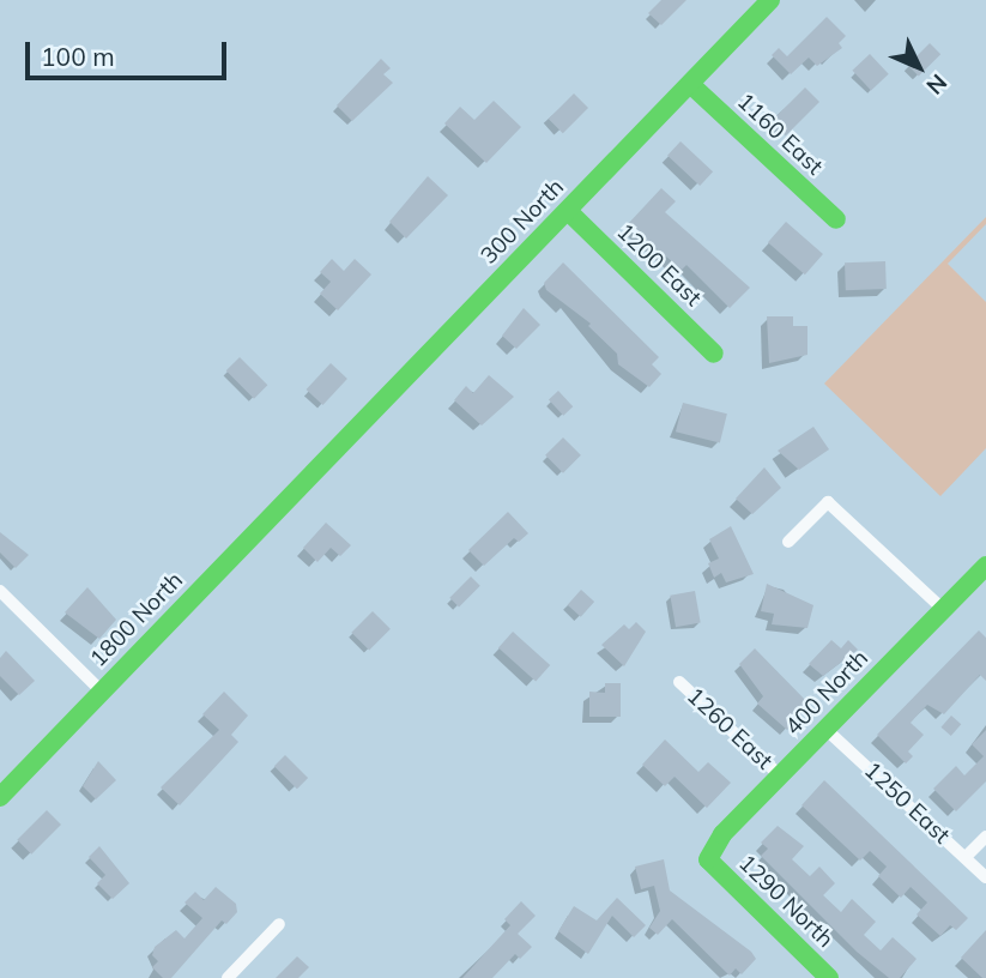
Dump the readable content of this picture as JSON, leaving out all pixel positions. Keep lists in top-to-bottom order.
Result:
{
  "streets": {
    "street": [
      "1160 East",
      "300 North",
      "1200 East",
      "1800 North",
      "400 North",
      "1260 East",
      "1250 East",
      "1290 North"
    ]
  },
  "crossings": [
    ["1160 East", "300 North"],
    ["300 North", "1200 East"],
    ["300 North", "1800 North"],
    ["400 North", "1260 East"],
    ["400 North", "1250 East"],
    ["400 North", "1290 North"]
  ],
  "scale_bar": "100 m",
  "north": "bottom right"
}
